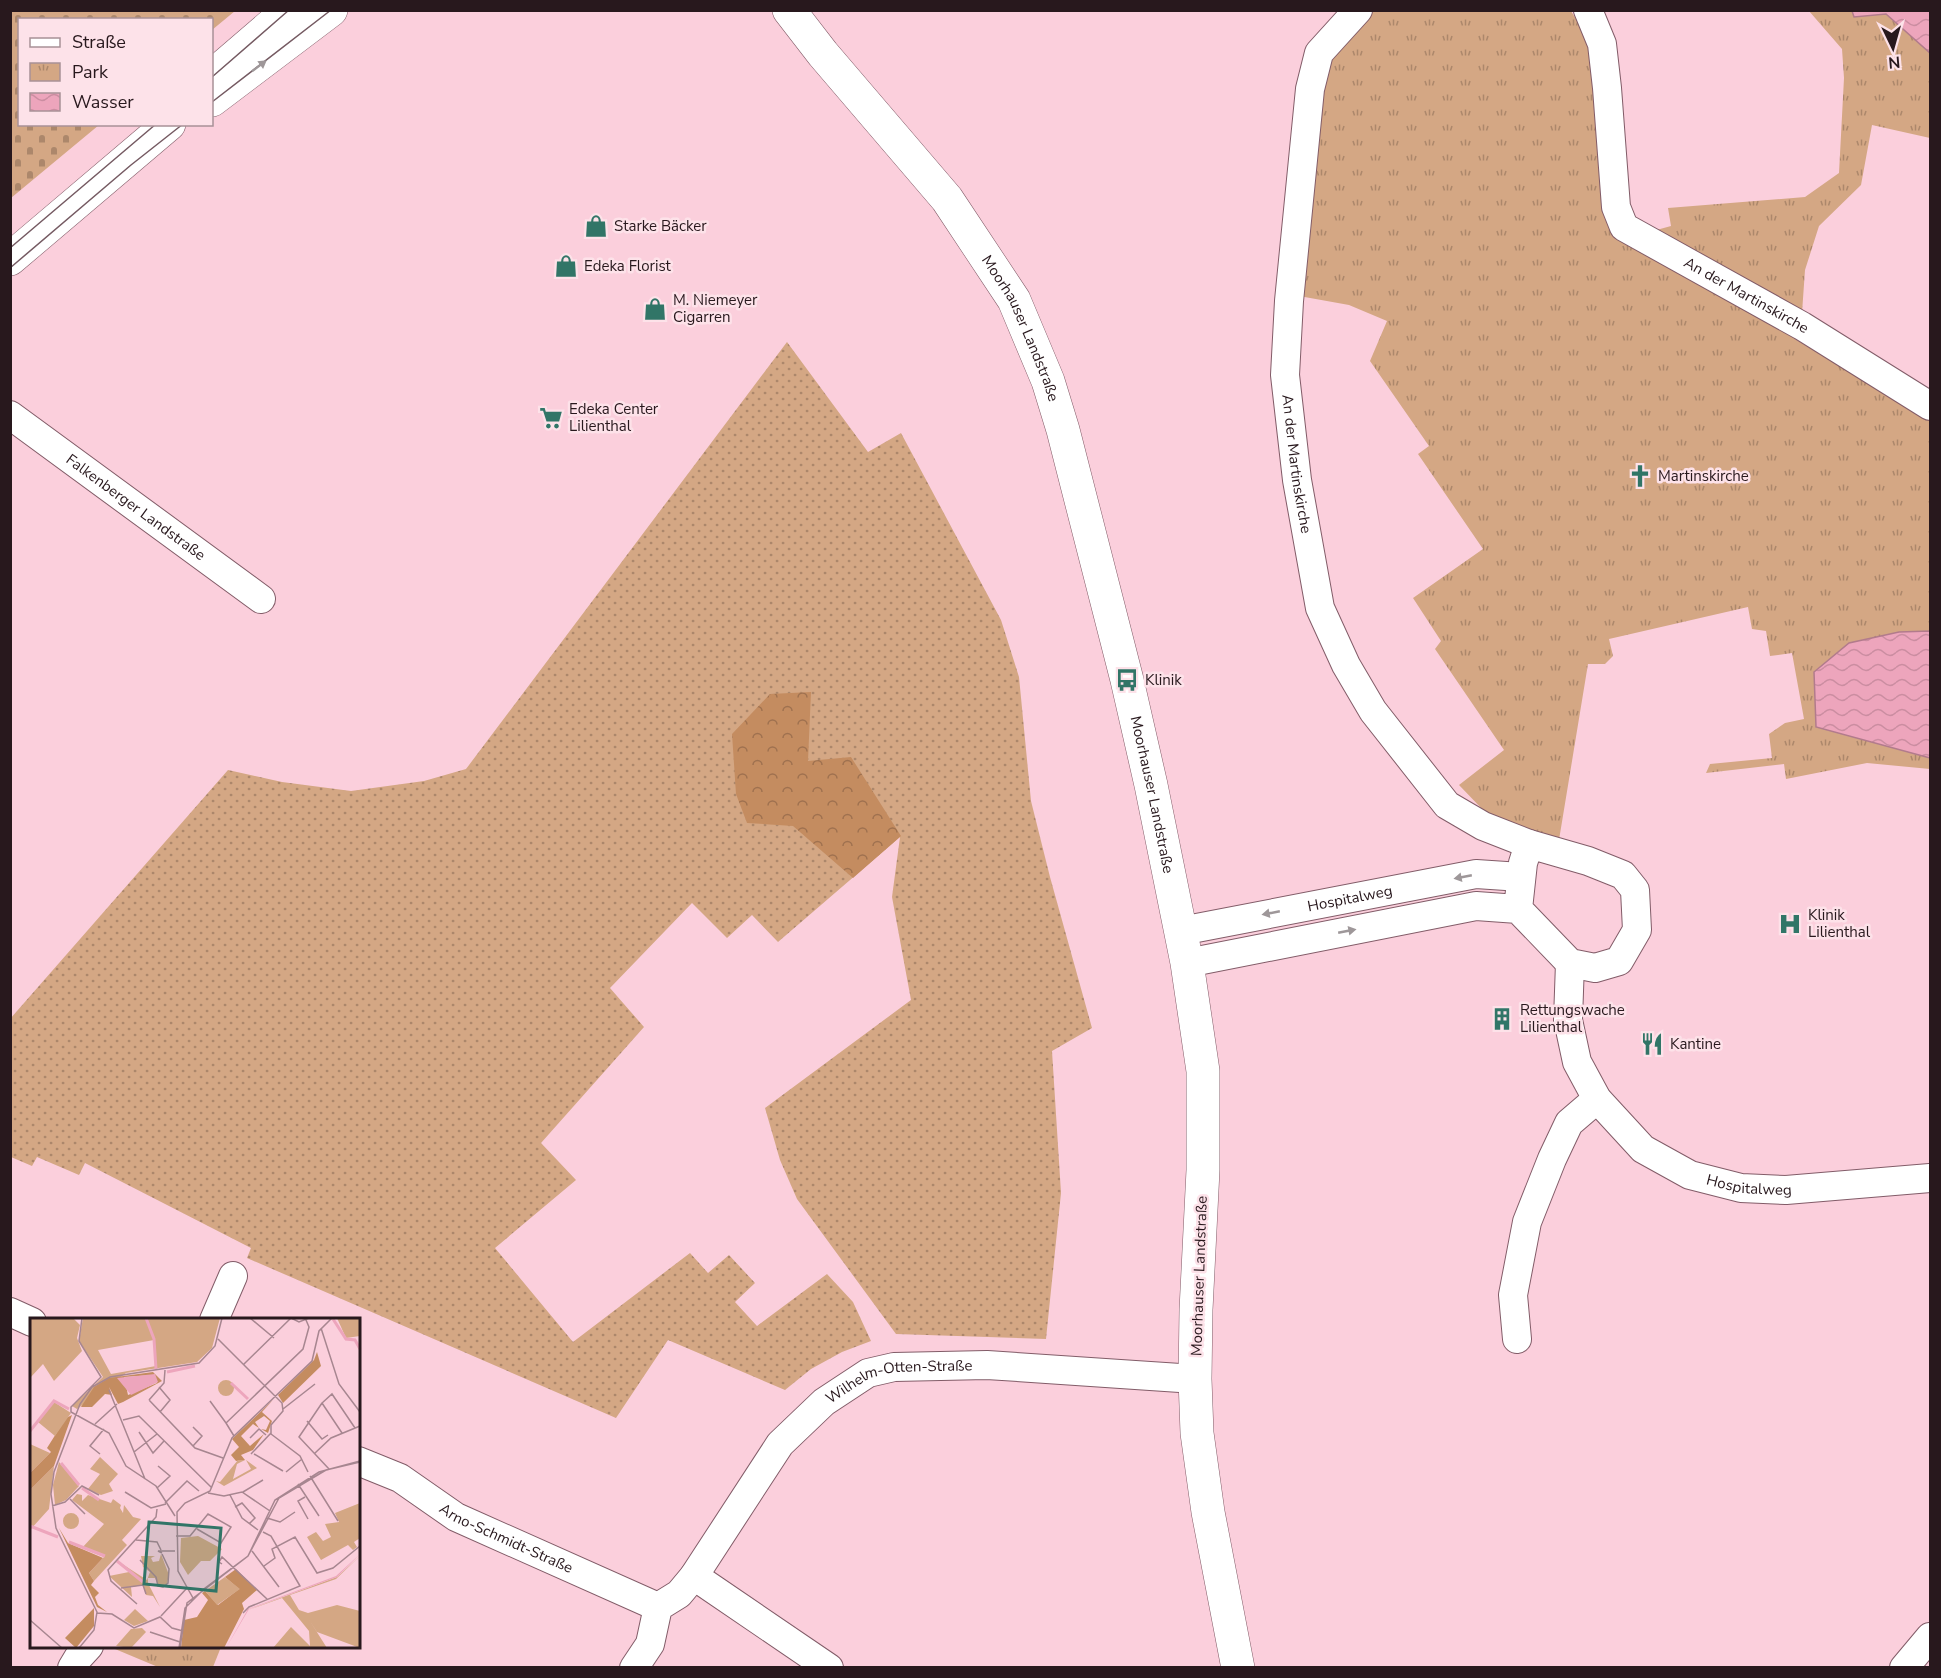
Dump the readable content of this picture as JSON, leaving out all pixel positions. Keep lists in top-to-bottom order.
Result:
{
  "streets": {
    "street": [
      "An der Martinskirche",
      "Moorhauser Landstraße",
      "Falkenberger Landstraße",
      "Hospitalweg",
      "Wilhelm-Otten-Straße",
      "Arno-Schmidt-Straße"
    ]
  },
  "crossings": [
    ["An der Martinskirche", "Hospitalweg"],
    ["Moorhauser Landstraße", "Hospitalweg"],
    ["Moorhauser Landstraße", "Wilhelm-Otten-Straße"],
    ["Wilhelm-Otten-Straße", "Arno-Schmidt-Straße"]
  ],
  "places": {
    "shop": ["Starke Bäcker", "Edeka Florist", "M. Niemeyer Cigarren"],
    "supermarket": ["Edeka Center Lilienthal"],
    "church": ["Martinskirche"],
    "bus stop": ["Klinik"],
    "hospital": ["Klinik Lilienthal"],
    "building": ["Rettungswache Lilienthal"],
    "restaurant": ["Kantine"]
  },
  "legend": ["Straße", "Park", "Wasser"],
  "north": "bottom"
}
